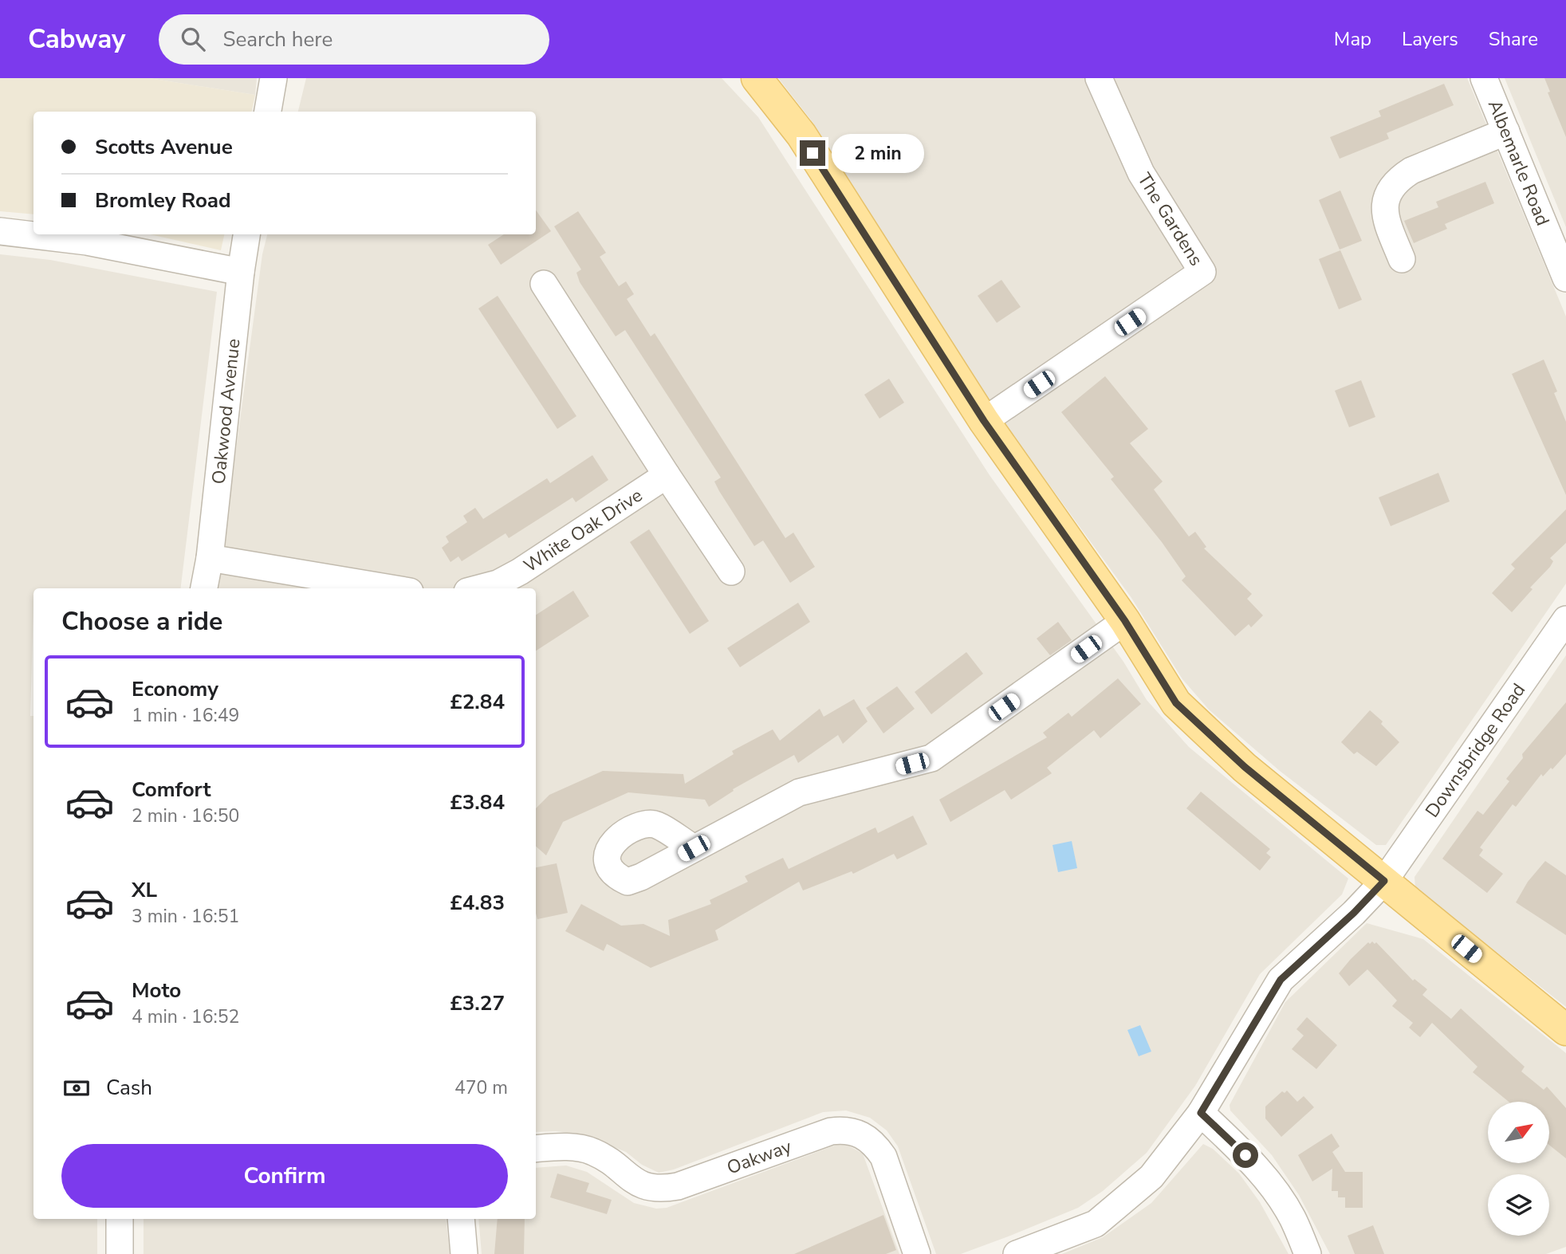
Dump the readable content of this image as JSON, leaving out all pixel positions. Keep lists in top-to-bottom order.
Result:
{
  "streets": {
    "street": [
      "Albemarle Road",
      "The Gardens",
      "Oakwood Avenue",
      "White Oak Drive",
      "Downsbridge Road",
      "Oakway"
    ]
  },
  "north": "top right",
  "page": {
    "header": "Cabway",
    "search": "Search here",
    "nav": ["Map", "Layers", "Share"],
    "banner": ["Scotts Avenue", "Bromley Road"],
    "bubble": "2 min",
    "heading": "Choose a ride",
    "list": [
      {
        "name": "Economy",
        "note": "1 min · 16:49",
        "value": "£2.84"
      },
      {
        "name": "Comfort",
        "note": "2 min · 16:50",
        "value": "£3.84"
      },
      {
        "name": "XL",
        "note": "3 min · 16:51",
        "value": "£4.83"
      },
      {
        "name": "Moto",
        "note": "4 min · 16:52",
        "value": "£3.27"
      }
    ],
    "pay": ["Cash", "470 m"],
    "buttons": "Confirm"
  }
}
